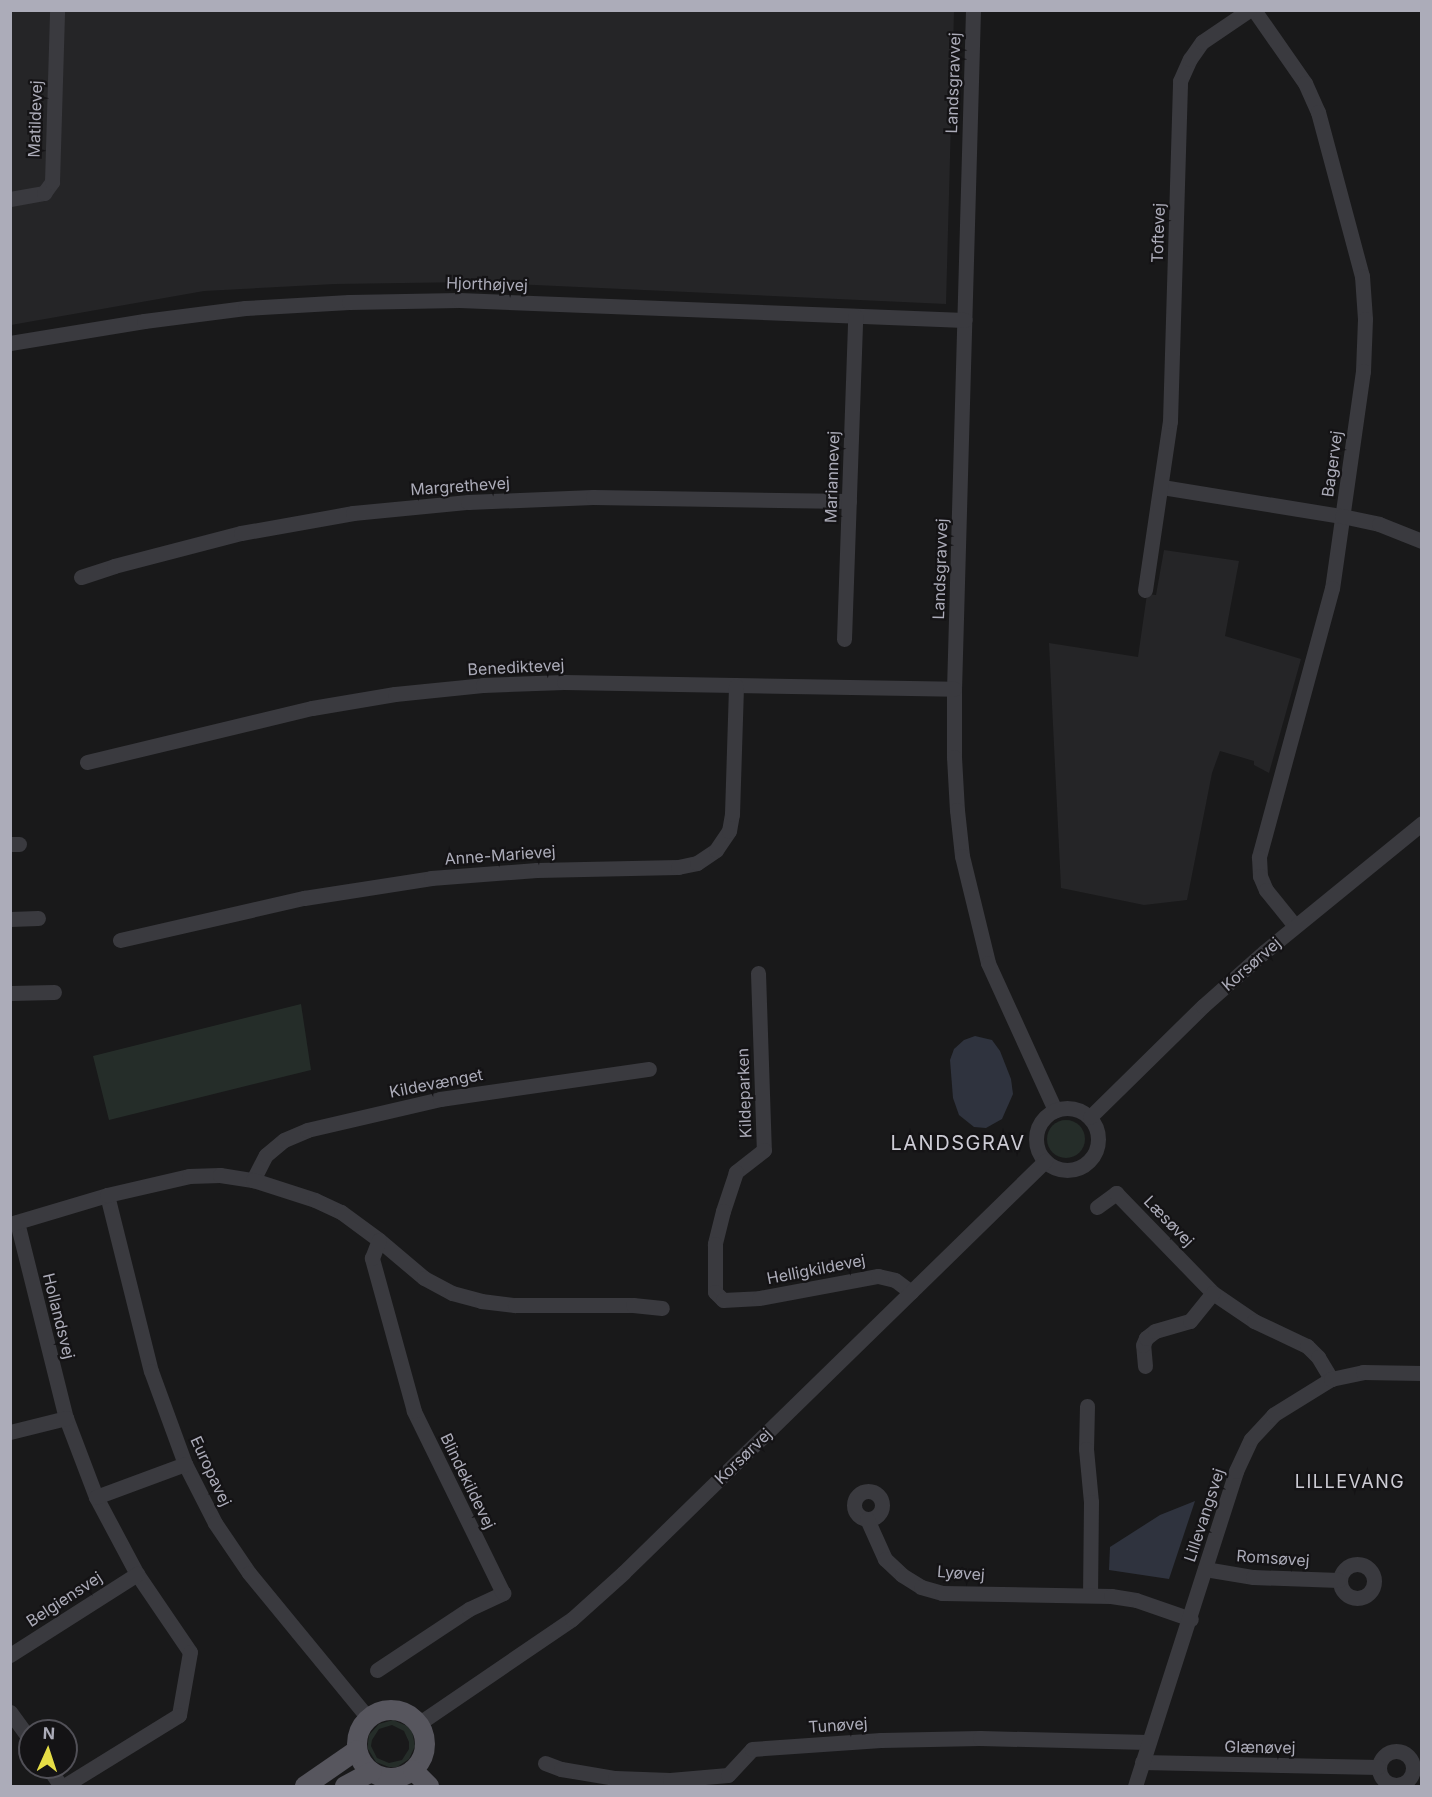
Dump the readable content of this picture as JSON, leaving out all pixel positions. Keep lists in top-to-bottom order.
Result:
{
  "streets": {
    "street": [
      "Landsgravvej",
      "Matildevej",
      "Toftevej",
      "Hjorthøjvej",
      "Bagervej",
      "Mariannevej",
      "Margrethevej",
      "Benediktevej",
      "Anne-Marievej",
      "Korsørvej",
      "Kildevænget",
      "Kildeparken",
      "Læsøvej",
      "Helligkildevej",
      "Hollandsvej",
      "Europavej",
      "Blindekildevej",
      "Lillevangsvej",
      "Romsøvej",
      "Lyøvej",
      "Belgiensvej",
      "Tunøvej",
      "Glænøvej"
    ]
  },
  "crossings": [
    ["Landsgravvej", "Hjorthøjvej"],
    ["Landsgravvej", "Benediktevej"],
    ["Landsgravvej", "Korsørvej"],
    ["Hjorthøjvej", "Mariannevej"],
    ["Bagervej", "Korsørvej"],
    ["Mariannevej", "Margrethevej"],
    ["Benediktevej", "Anne-Marievej"],
    ["Korsørvej", "Helligkildevej"],
    ["Korsørvej", "Europavej"],
    ["Kildeparken", "Helligkildevej"],
    ["Læsøvej", "Lillevangsvej"],
    ["Lillevangsvej", "Romsøvej"],
    ["Lillevangsvej", "Lyøvej"],
    ["Lillevangsvej", "Tunøvej"],
    ["Lillevangsvej", "Glænøvej"]
  ],
  "districts": ["LANDSGRAV", "LILLEVANG"],
  "north": "top"
}
